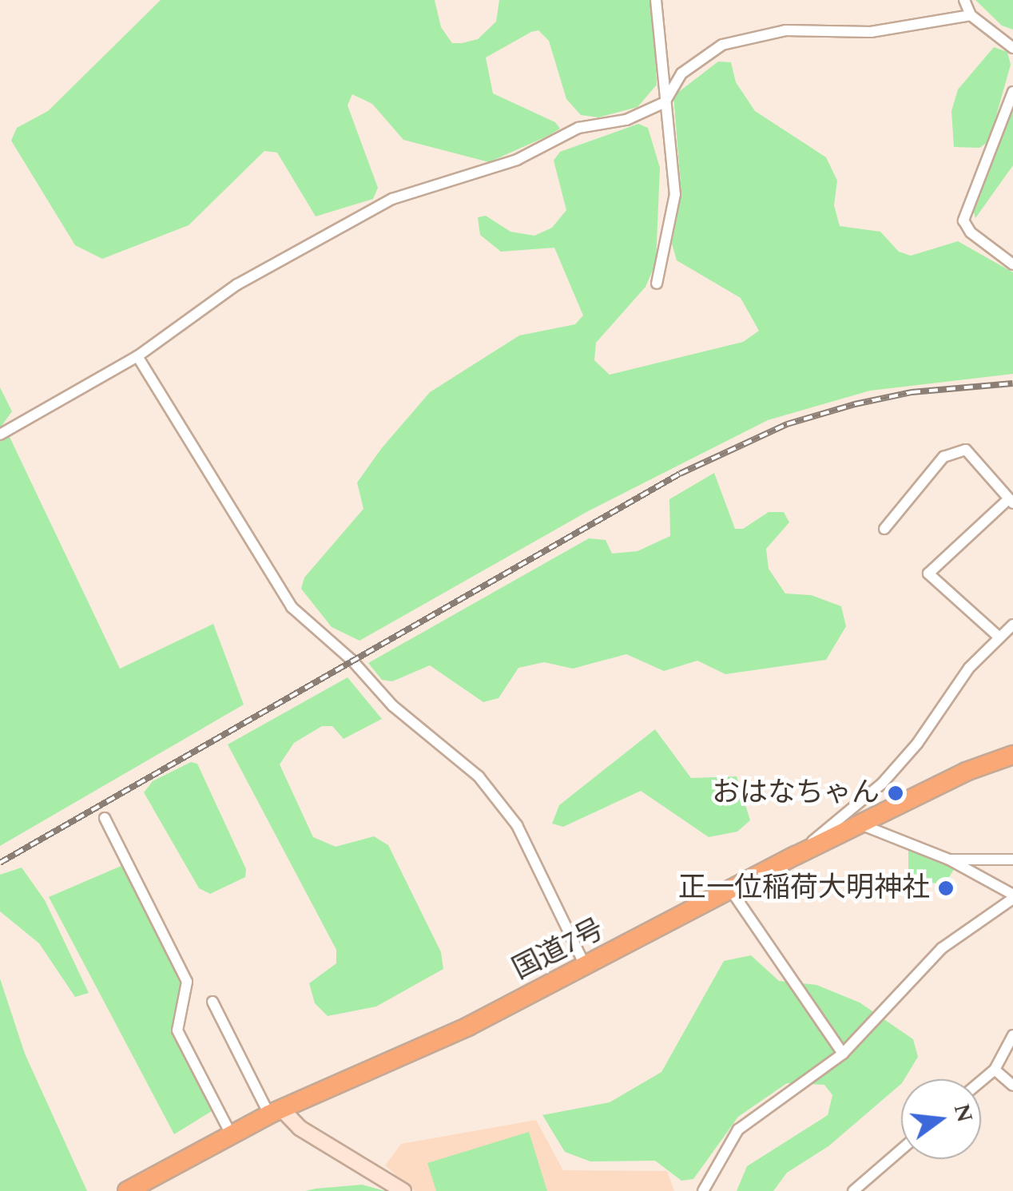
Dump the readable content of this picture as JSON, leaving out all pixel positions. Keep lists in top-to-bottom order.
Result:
{
  "streets": {
    "highway": ["国道7号"]
  },
  "places": ["おはなちゃん", "正一位稲荷大明神社"],
  "north": "right"
}
